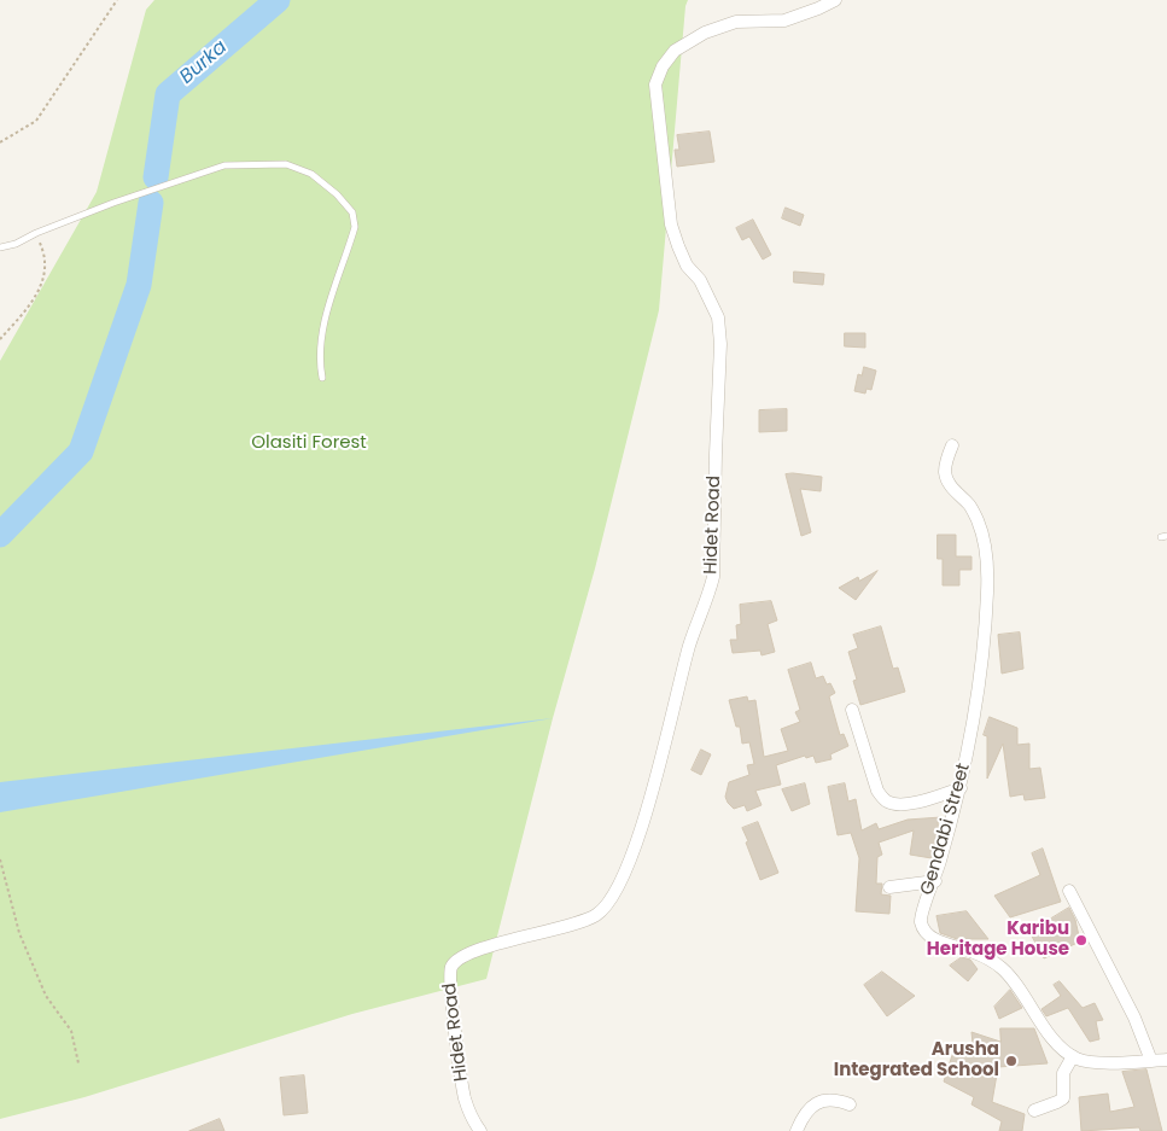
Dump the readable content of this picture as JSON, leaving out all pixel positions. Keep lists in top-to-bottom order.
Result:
{
  "streets": {
    "street": ["Hidet Road", "Gendabi Street"]
  },
  "water": ["Burka"],
  "parks": ["Olasiti Forest"],
  "places": ["Karibu Heritage House", "Arusha Integrated School"]
}
